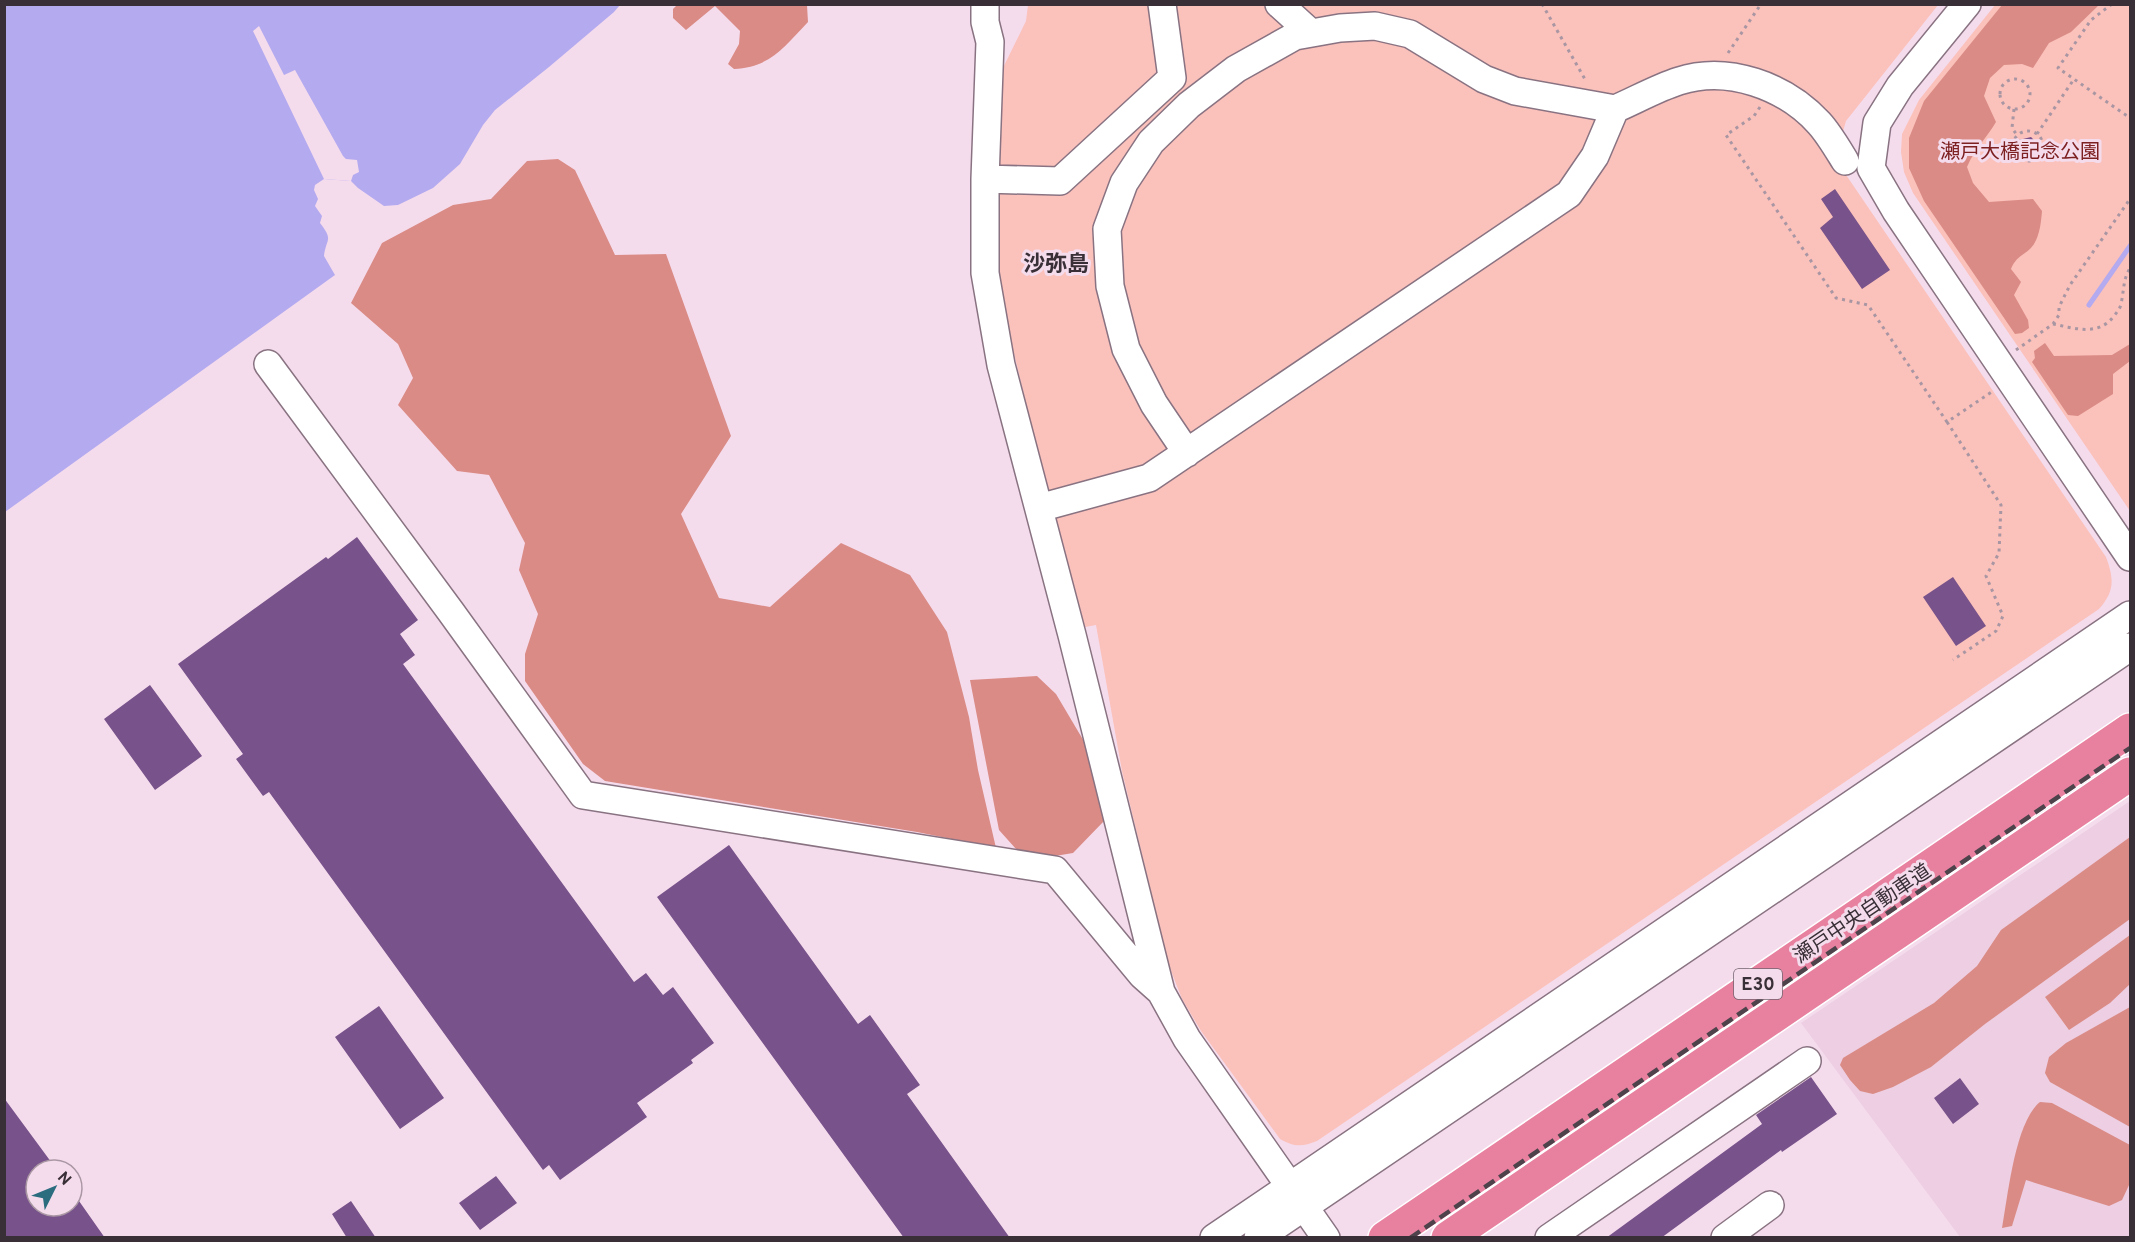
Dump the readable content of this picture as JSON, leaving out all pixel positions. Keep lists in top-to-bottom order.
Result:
{
  "streets": {
    "highway": ["瀬戸中央自動車道", "E30"]
  },
  "districts": ["沙弥島"],
  "parks": ["瀬戸大橋記念公園"],
  "north": "top right"
}
